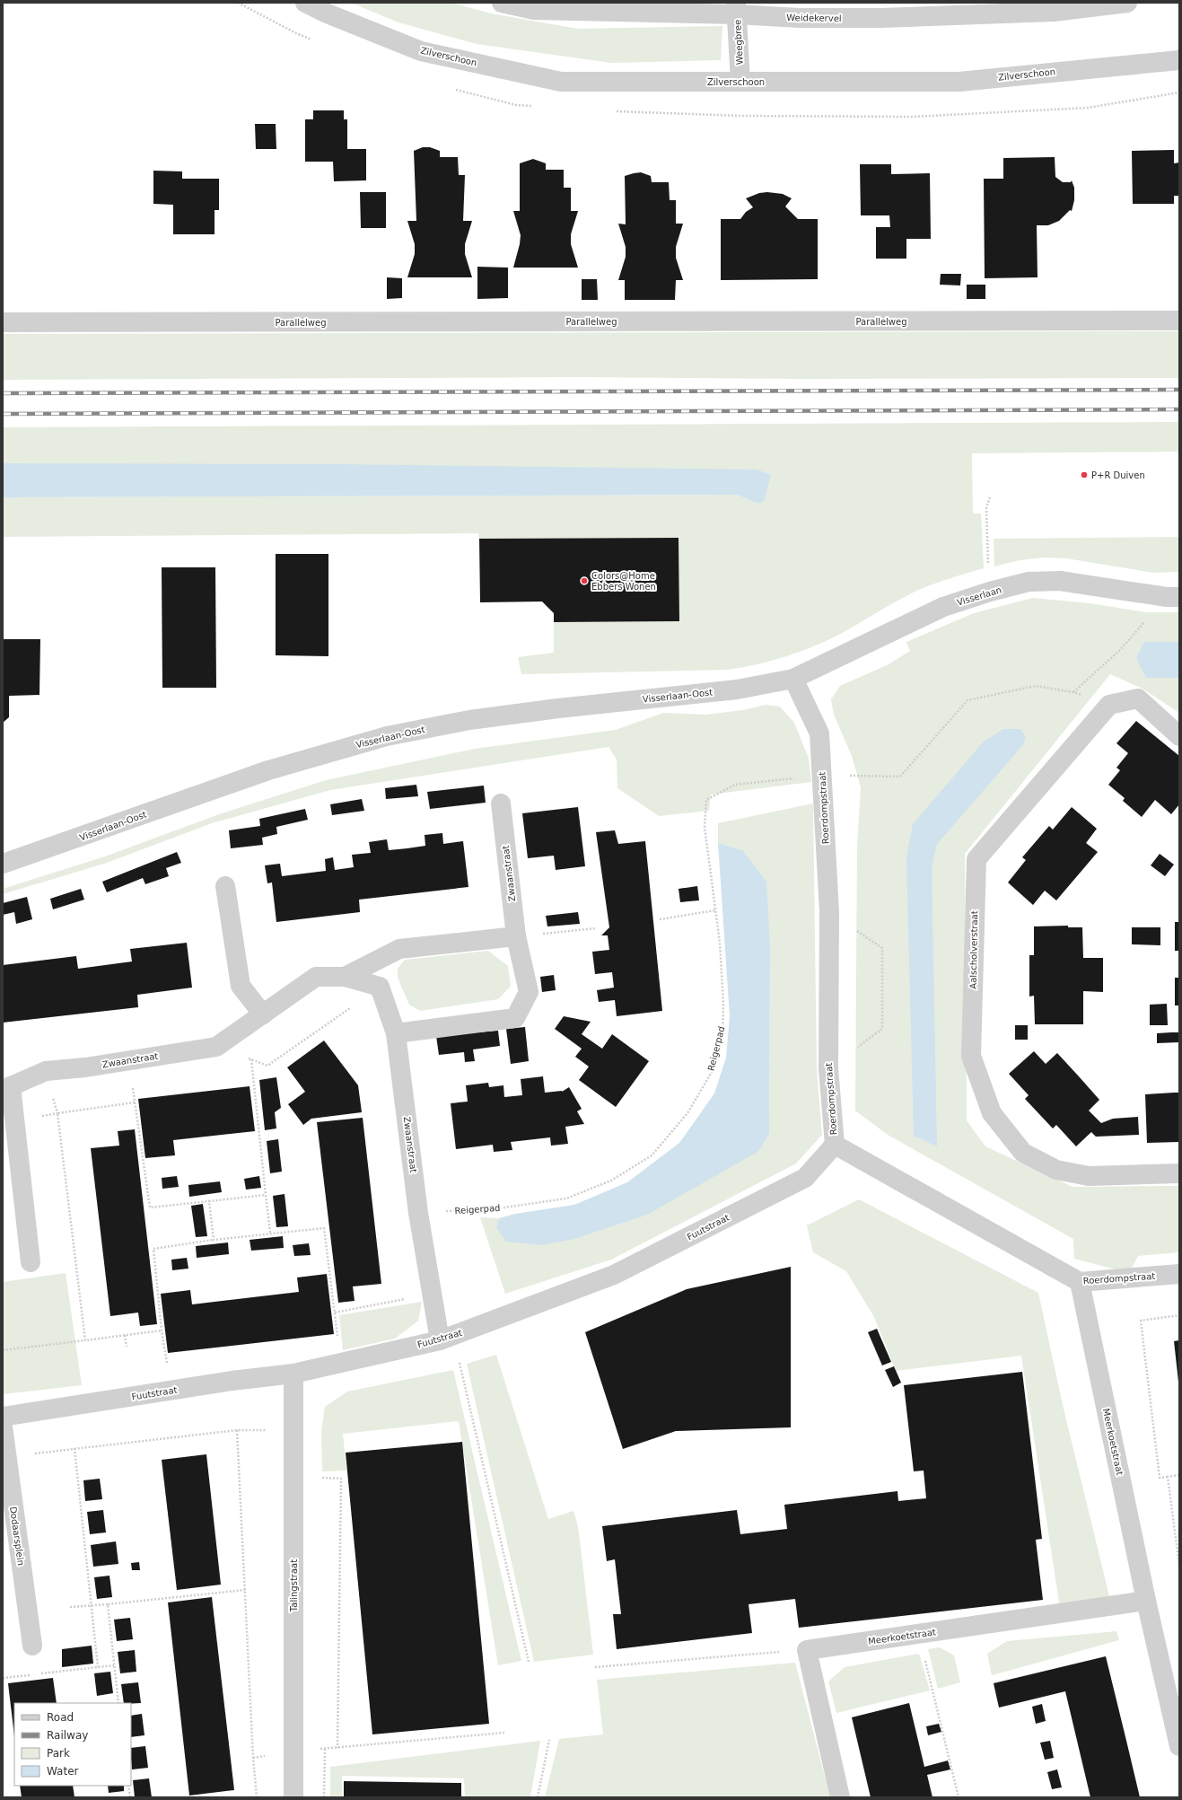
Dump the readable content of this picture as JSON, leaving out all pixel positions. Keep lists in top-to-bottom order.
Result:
{
  "streets": {
    "street": [
      "Weidekervel",
      "Weegbree",
      "Zilverschoon",
      "Parallelweg",
      "Visserlaan",
      "Visserlaan-Oost",
      "Roerdompstraat",
      "Zwaanstraat",
      "Aalscholverstraat",
      "Fuutstraat",
      "Meerkoetstraat",
      "Dodaarsplein",
      "Talingstraat"
    ],
    "path": ["Reigerpad"]
  },
  "crossings": [
    ["Weidekervel", "Weegbree"],
    ["Weegbree", "Zilverschoon"],
    ["Visserlaan", "Visserlaan-Oost"],
    ["Visserlaan", "Roerdompstraat"],
    ["Visserlaan-Oost", "Roerdompstraat"],
    ["Roerdompstraat", "Reigerpad"],
    ["Roerdompstraat", "Fuutstraat"],
    ["Roerdompstraat", "Meerkoetstraat"],
    ["Zwaanstraat", "Reigerpad"],
    ["Zwaanstraat", "Fuutstraat"],
    ["Fuutstraat", "Talingstraat"]
  ],
  "places": ["P+R Duiven", "Colors@Home Ebbers Wonen"],
  "legend": [
    "Road",
    "Railway",
    "Park",
    "Water"
  ]
}
